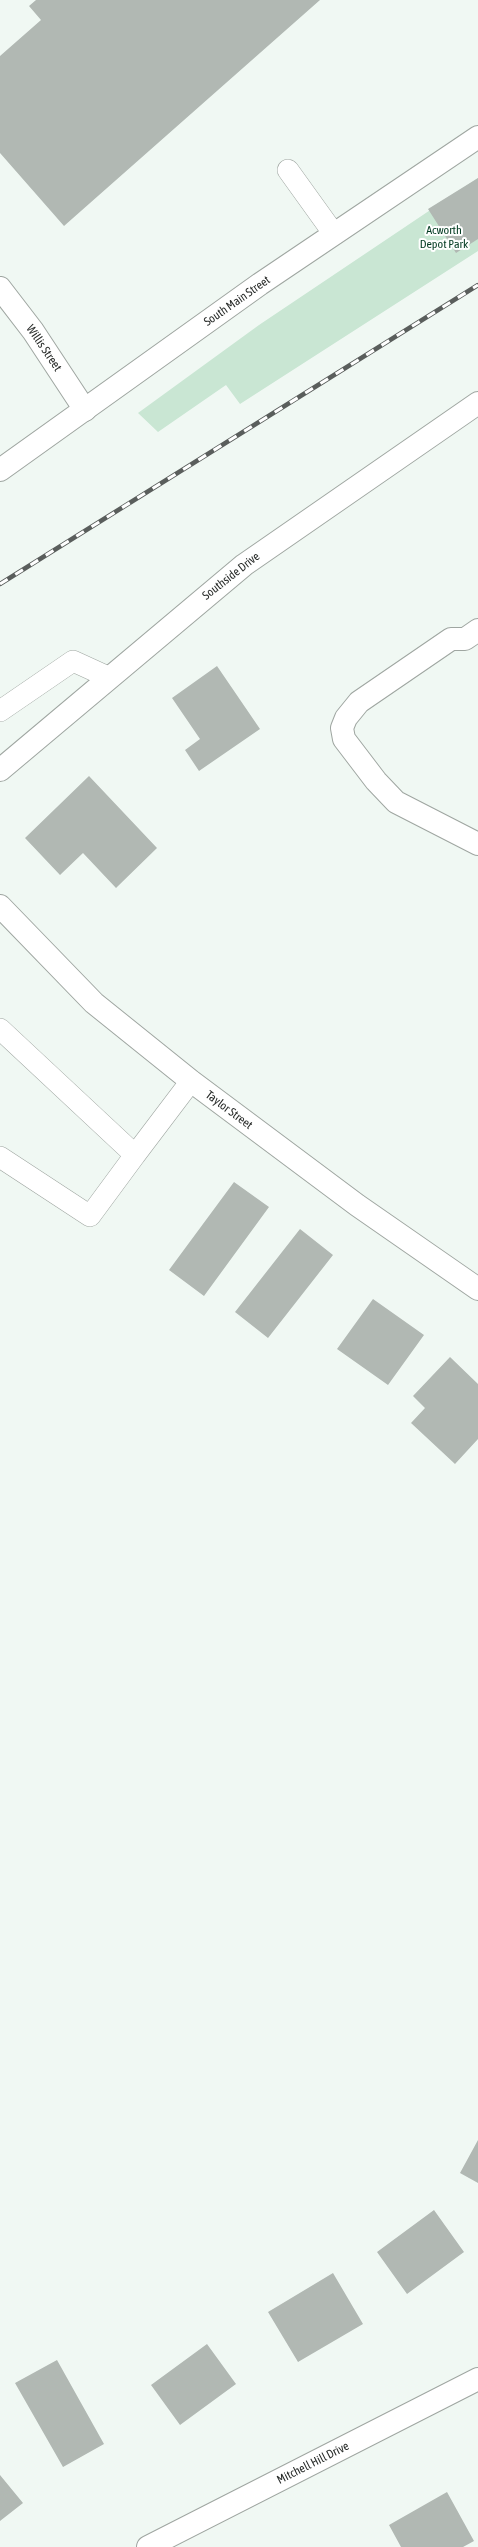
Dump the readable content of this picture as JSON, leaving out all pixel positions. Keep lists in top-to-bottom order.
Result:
{
  "streets": {
    "street": [
      "South Main Street",
      "Willis Street",
      "Southside Drive",
      "Taylor Street",
      "Mitchell Hill Drive"
    ]
  },
  "crossings": [
    ["South Main Street", "Willis Street"]
  ],
  "parks": ["Acworth Depot Park"]
}
